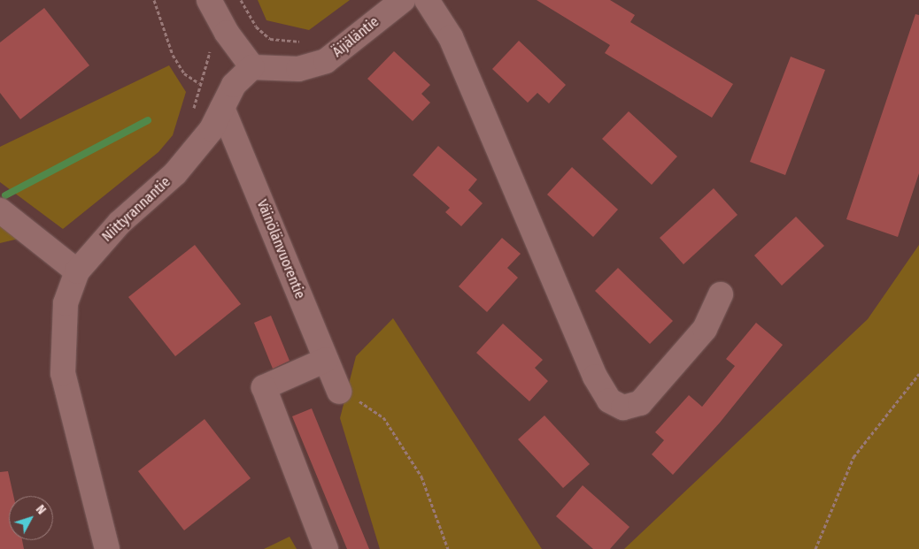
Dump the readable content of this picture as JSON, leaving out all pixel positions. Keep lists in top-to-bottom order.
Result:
{
  "streets": {
    "street": ["Äijäläntie", "Niittyrannantie", "Väinölänvuorentie"]
  },
  "crossings": [
    ["Äijäläntie", "Niittyrannantie"],
    ["Niittyrannantie", "Väinölänvuorentie"]
  ],
  "north": "top right"
}
